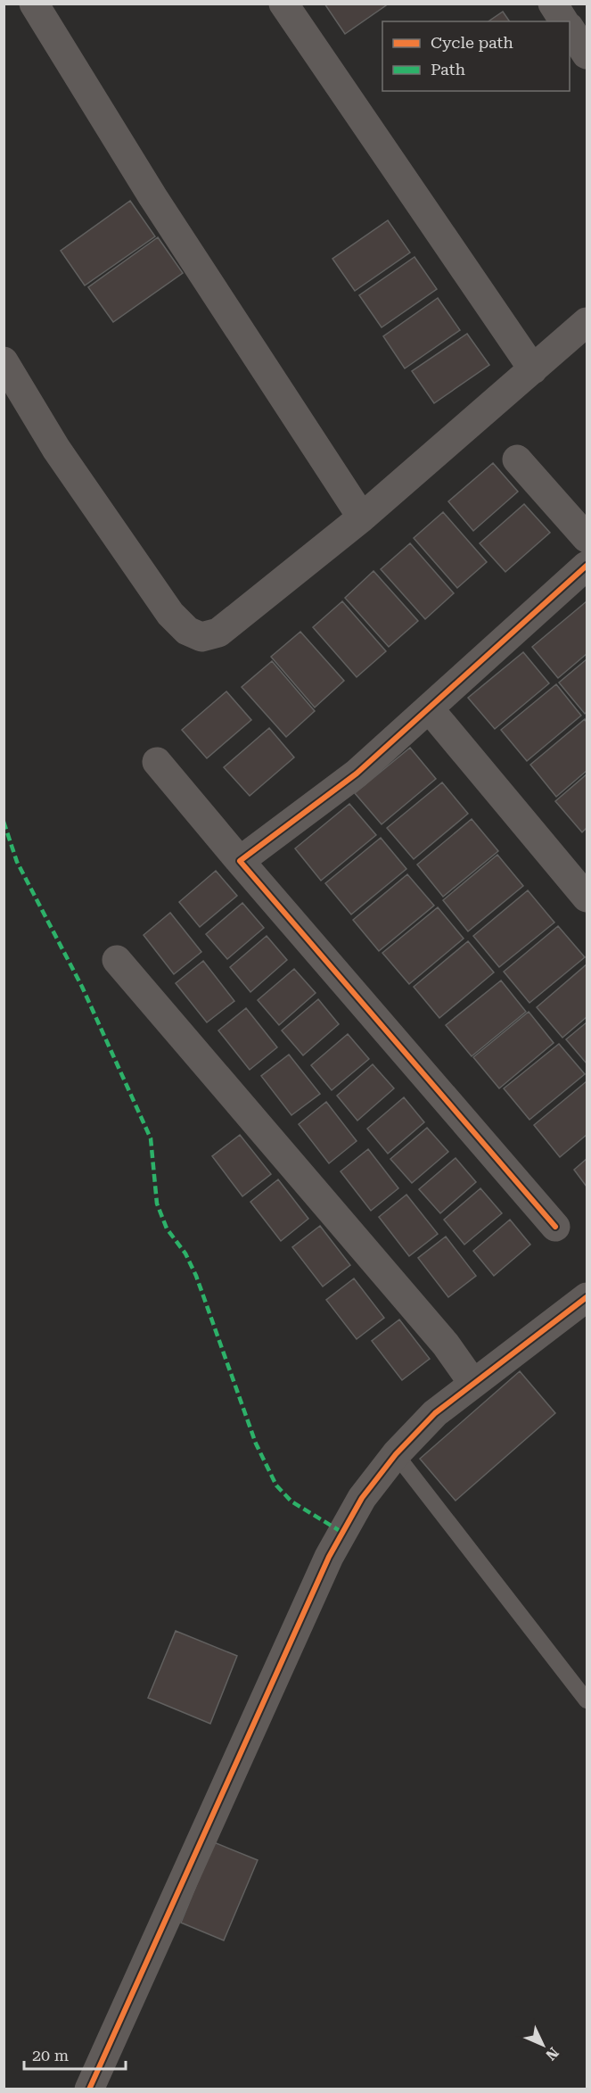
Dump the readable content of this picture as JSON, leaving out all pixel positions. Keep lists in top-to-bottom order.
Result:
{
  "legend": ["Cycle path", "Path"],
  "scale_bar": "20 m",
  "north": "bottom right"
}
